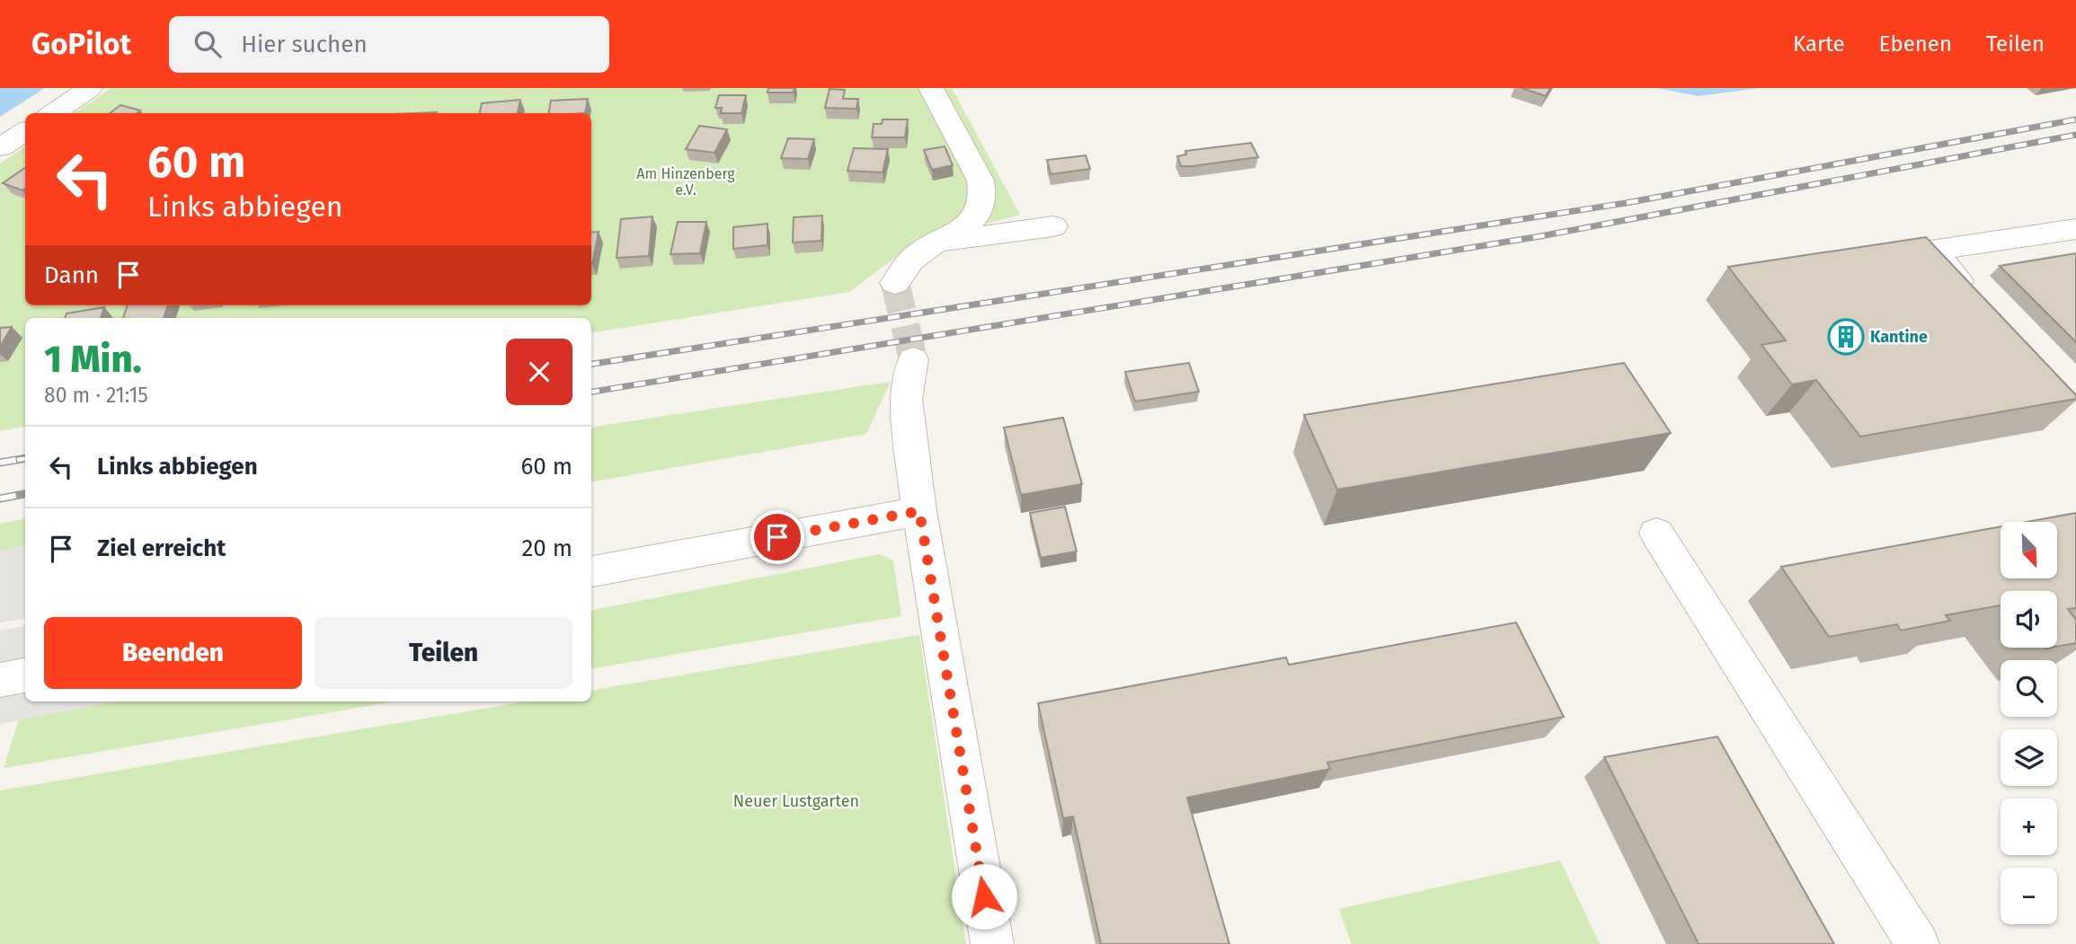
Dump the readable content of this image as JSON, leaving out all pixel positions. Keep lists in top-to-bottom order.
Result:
{
  "parks": ["Am Hinzenberg e.V.", "Neuer Lustgarten"],
  "places": {
    "building": ["Kantine"]
  },
  "north": "bottom right",
  "page": {
    "header": "GoPilot",
    "search": "Hier suchen",
    "nav": ["Karte", "Ebenen", "Teilen"],
    "turn": ["60 m", "Links abbiegen"],
    "then": "Dann",
    "heading": ["1 Min.", "80 m · 21:15"],
    "list": [
      {
        "name": "Links abbiegen",
        "value": "60 m"
      },
      {
        "name": "Ziel erreicht",
        "value": "20 m"
      }
    ],
    "map_buttons": ["+", "−"],
    "buttons": ["Beenden", "Teilen"]
  }
}
